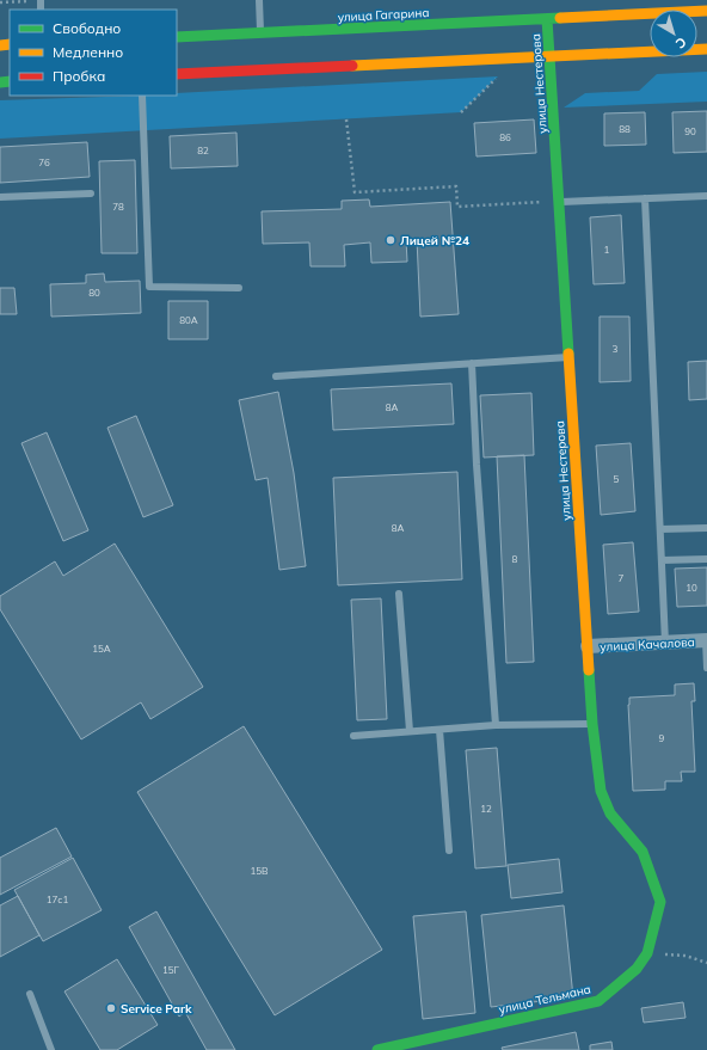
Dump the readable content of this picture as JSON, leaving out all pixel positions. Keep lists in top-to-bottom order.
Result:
{
  "streets": {
    "street": [
      "улица Гагарина",
      "улица Нестерова",
      "улица Качалова",
      "улица Тельмана"
    ]
  },
  "crossings": [
    ["улица Гагарина", "улица Нестерова"],
    ["улица Нестерова", "улица Качалова"],
    ["улица Нестерова", "улица Тельмана"]
  ],
  "places": ["Лицей №24", "Service Park"],
  "house_numbers": [
    "88",
    "90",
    "86",
    "82",
    "76",
    "78",
    "1",
    "80",
    "80А",
    "3",
    "8А",
    "5",
    "8А",
    "8",
    "7",
    "10",
    "15А",
    "9",
    "12",
    "15В",
    "17с1",
    "15Г"
  ],
  "legend": ["Свободно", "Медленно", "Пробка"],
  "north": "bottom right"
}
